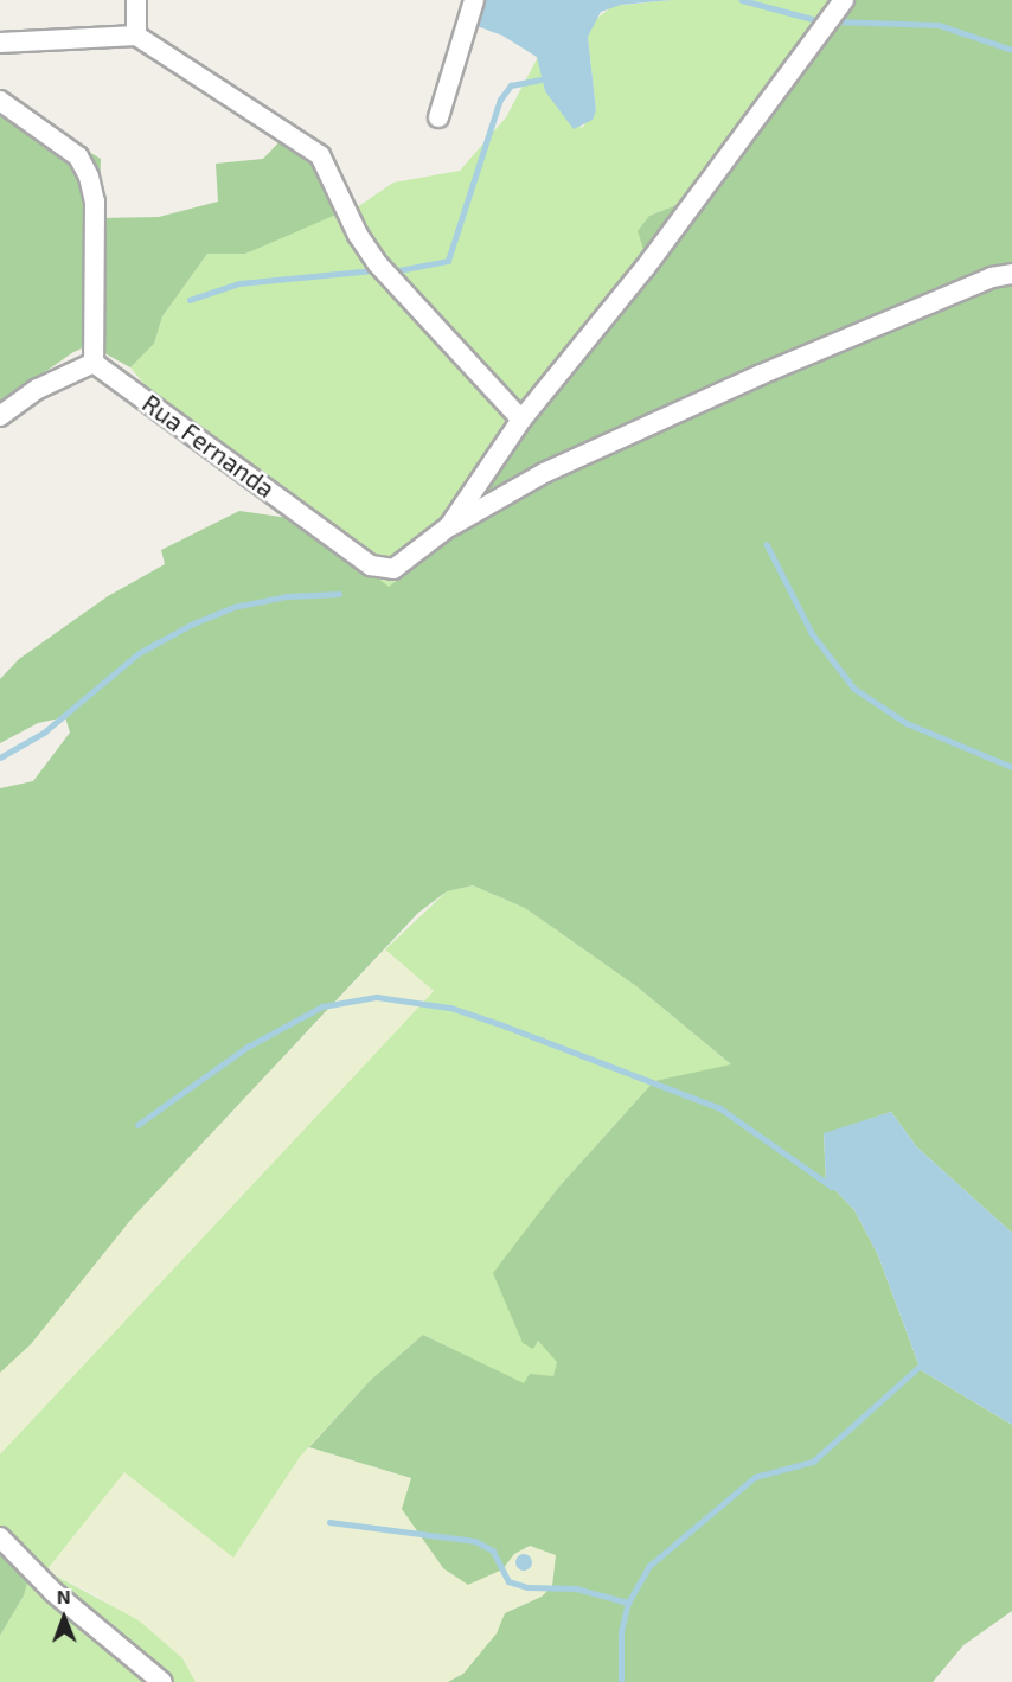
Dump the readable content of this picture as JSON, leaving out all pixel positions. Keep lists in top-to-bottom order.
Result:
{
  "streets": {
    "street": ["Rua Fernanda"]
  },
  "north": "top"
}
